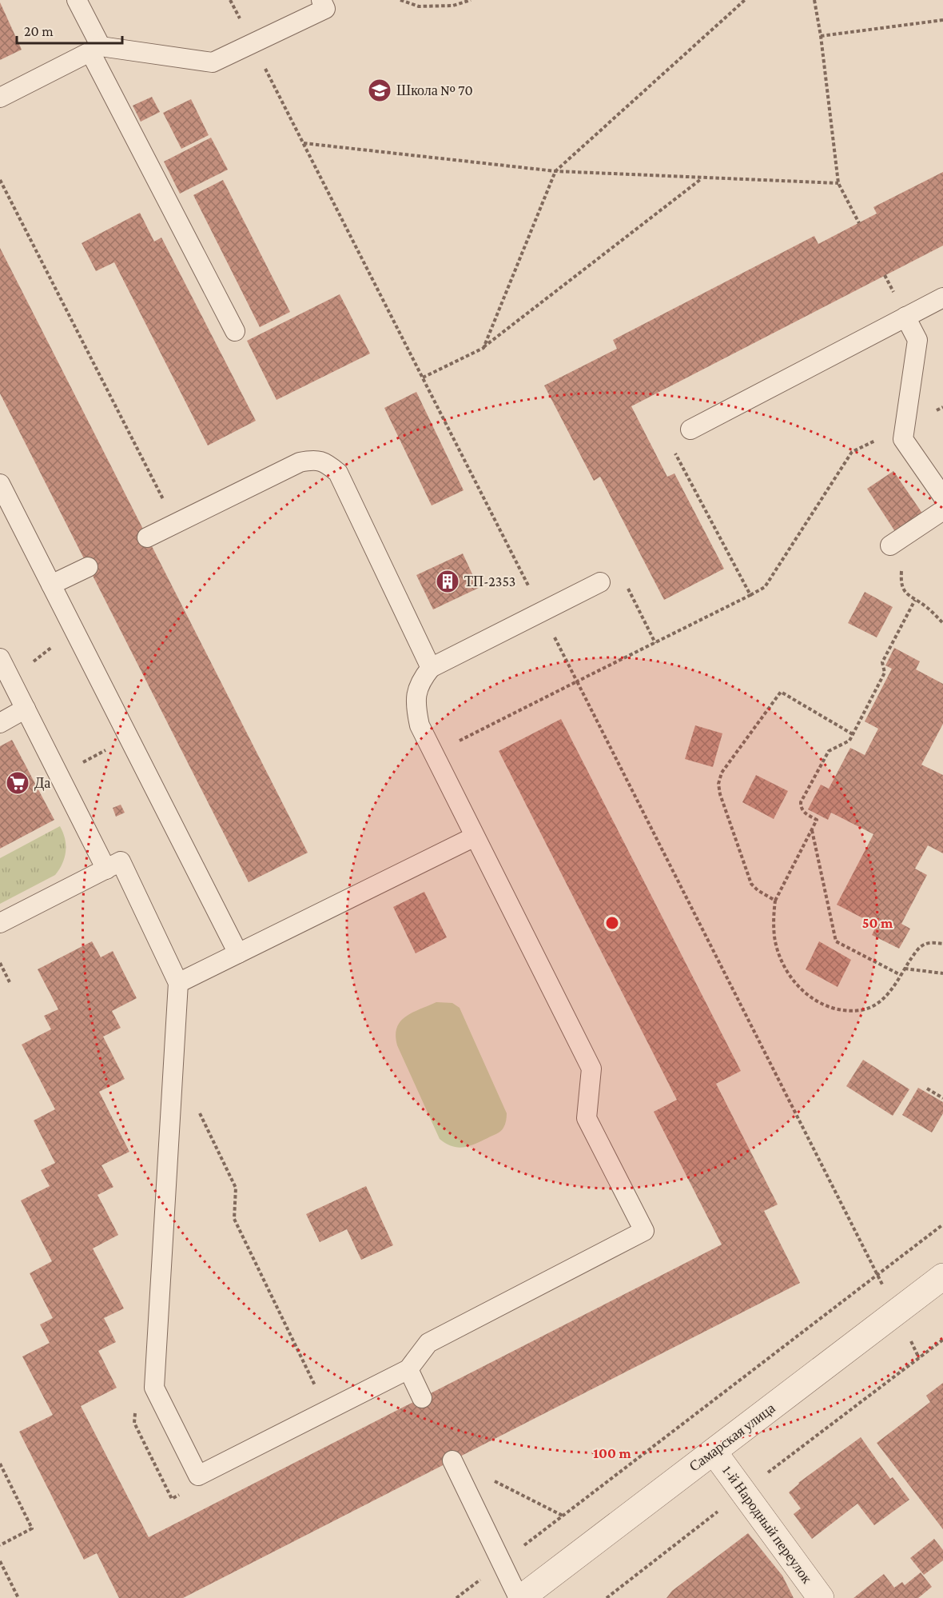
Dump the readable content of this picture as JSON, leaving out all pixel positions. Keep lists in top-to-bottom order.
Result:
{
  "streets": {
    "street": ["Самарская улица", "1-й Народный переулок"]
  },
  "crossings": [
    ["Самарская улица", "1-й Народный переулок"]
  ],
  "places": {
    "school or university": ["Школа № 70"],
    "building": ["ТП-2353"],
    "supermarket": ["Да"]
  },
  "scale_bar": "20 m",
  "rings": ["50 m", "100 m"]
}
